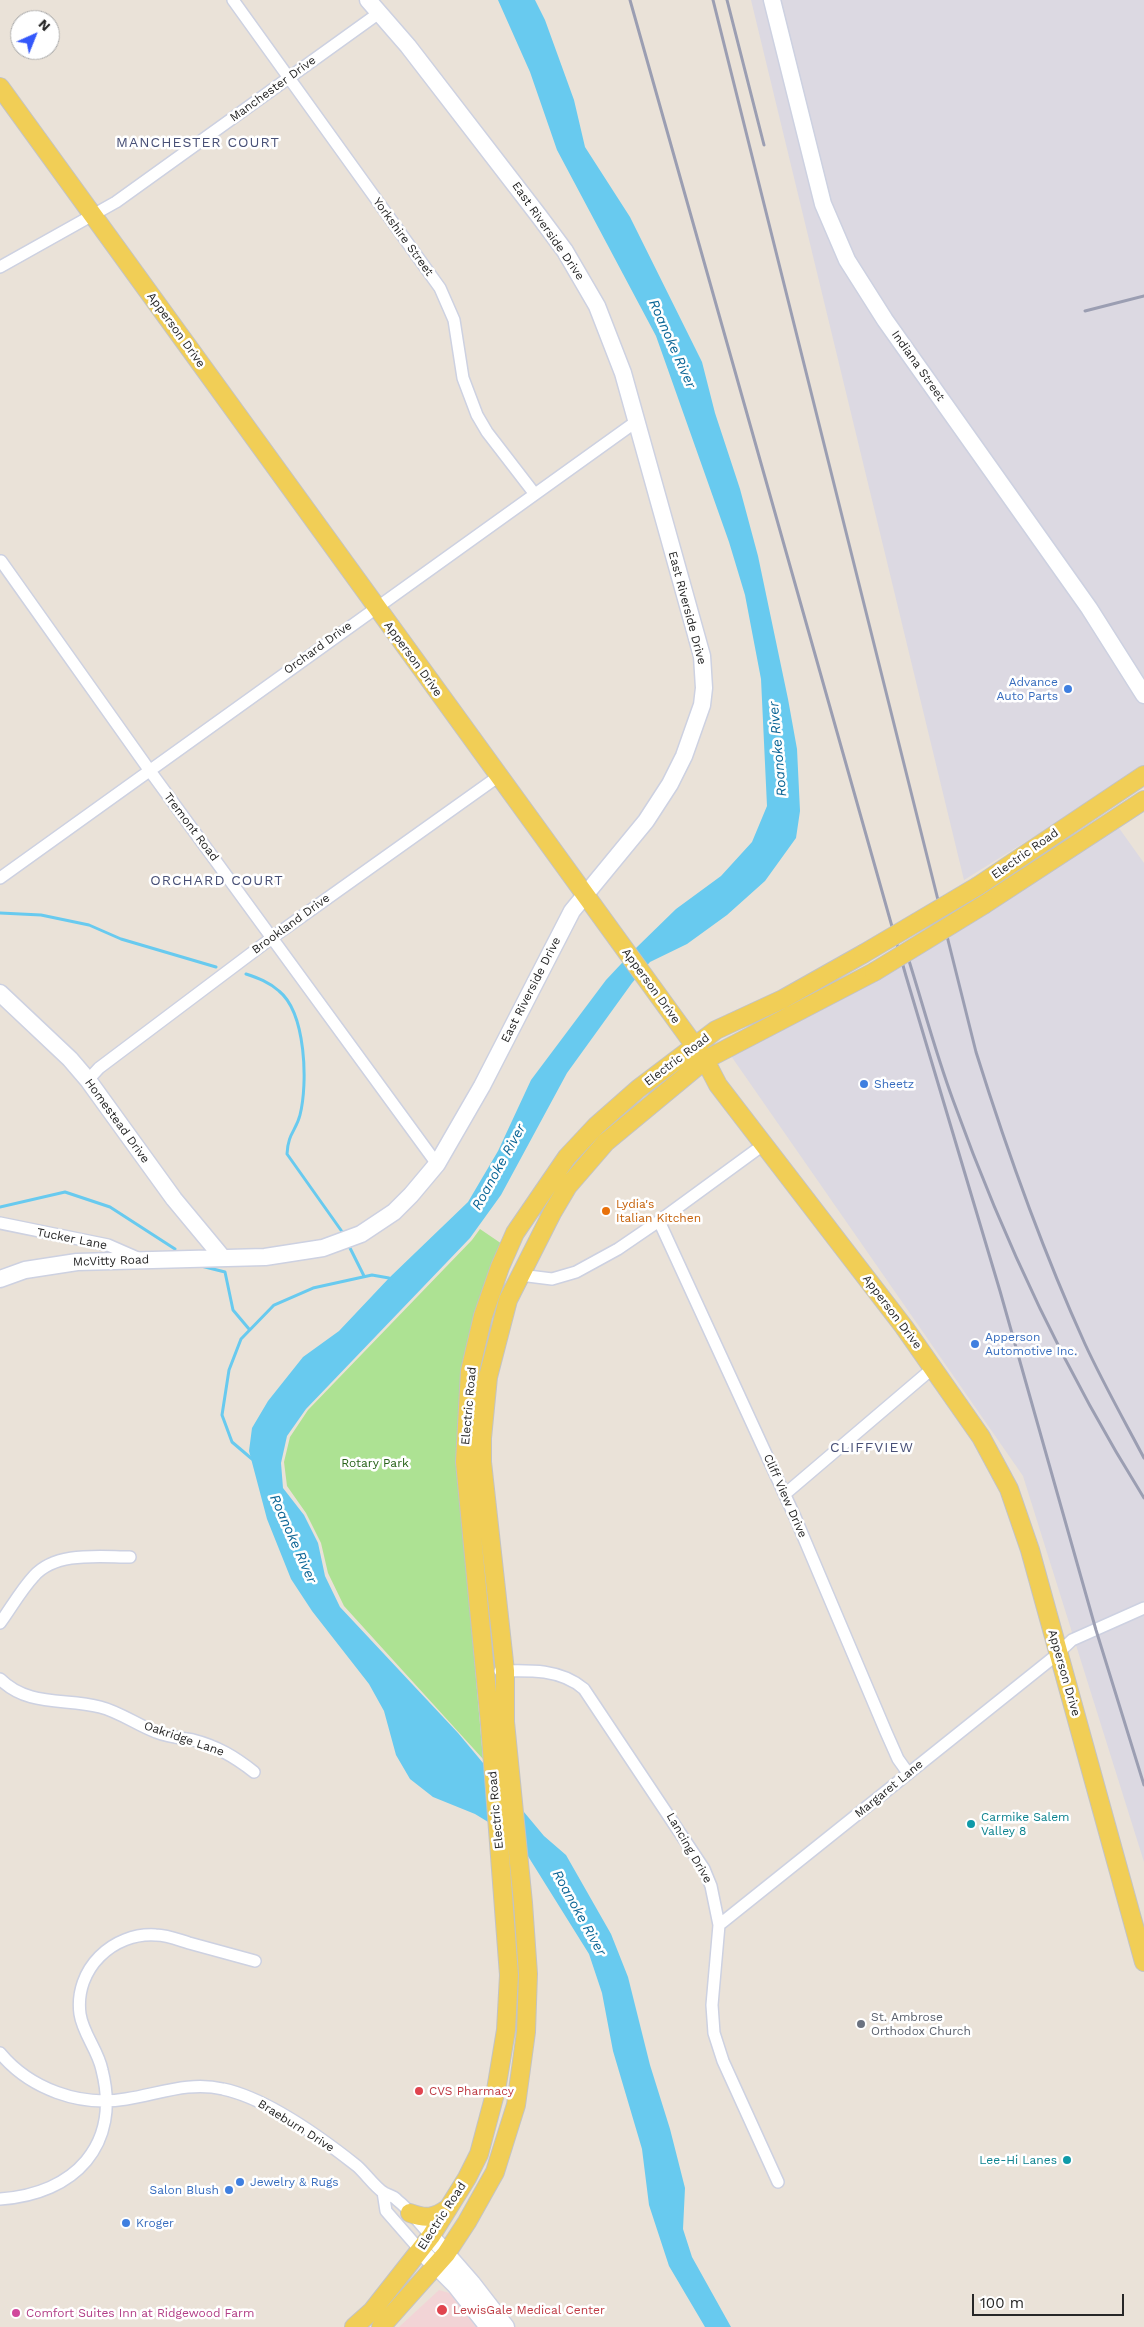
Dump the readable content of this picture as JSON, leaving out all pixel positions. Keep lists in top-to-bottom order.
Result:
{
  "streets": {
    "main road": ["Apperson Drive", "Electric Road"],
    "street": [
      "Manchester Drive",
      "East Riverside Drive",
      "Yorkshire Street",
      "Indiana Street",
      "Orchard Drive",
      "Tremont Road",
      "Brookland Drive",
      "Homestead Drive",
      "Tucker Lane",
      "McVitty Road",
      "Cliff View Drive",
      "Oakridge Lane",
      "Margaret Lane",
      "Lancing Drive",
      "Braeburn Drive"
    ]
  },
  "crossings": [
    ["Manchester Drive", "East Riverside Drive"],
    ["Manchester Drive", "Yorkshire Street"],
    ["Manchester Drive", "Apperson Drive"],
    ["East Riverside Drive", "Apperson Drive"],
    ["East Riverside Drive", "Orchard Drive"],
    ["East Riverside Drive", "Tremont Road"],
    ["East Riverside Drive", "Homestead Drive"],
    ["East Riverside Drive", "McVitty Road"],
    ["Yorkshire Street", "Orchard Drive"],
    ["Apperson Drive", "Orchard Drive"],
    ["Apperson Drive", "Electric Road"],
    ["Apperson Drive", "Brookland Drive"],
    ["Apperson Drive", "Margaret Lane"],
    ["Orchard Drive", "Tremont Road"],
    ["Tremont Road", "Brookland Drive"],
    ["Electric Road", "Lancing Drive"],
    ["Electric Road", "Braeburn Drive"],
    ["Brookland Drive", "Homestead Drive"],
    ["Homestead Drive", "McVitty Road"],
    ["Tucker Lane", "McVitty Road"],
    ["Cliff View Drive", "Margaret Lane"],
    ["Margaret Lane", "Lancing Drive"]
  ],
  "districts": ["MANCHESTER COURT", "ORCHARD COURT", "CLIFFVIEW"],
  "water": ["Roanoke River"],
  "parks": ["Rotary Park"],
  "places": [
    "Advance Auto Parts",
    "Sheetz",
    "Lydia's Italian Kitchen",
    "Apperson Automotive Inc.",
    "Carmike Salem Valley 8",
    "St. Ambrose Orthodox Church",
    "CVS Pharmacy",
    "Lee-Hi Lanes",
    "Jewelry & Rugs",
    "Salon Blush",
    "Kroger",
    "LewisGale Medical Center",
    "Comfort Suites Inn at Ridgewood Farm"
  ],
  "scale_bar": "100 m",
  "north": "top right"
}
